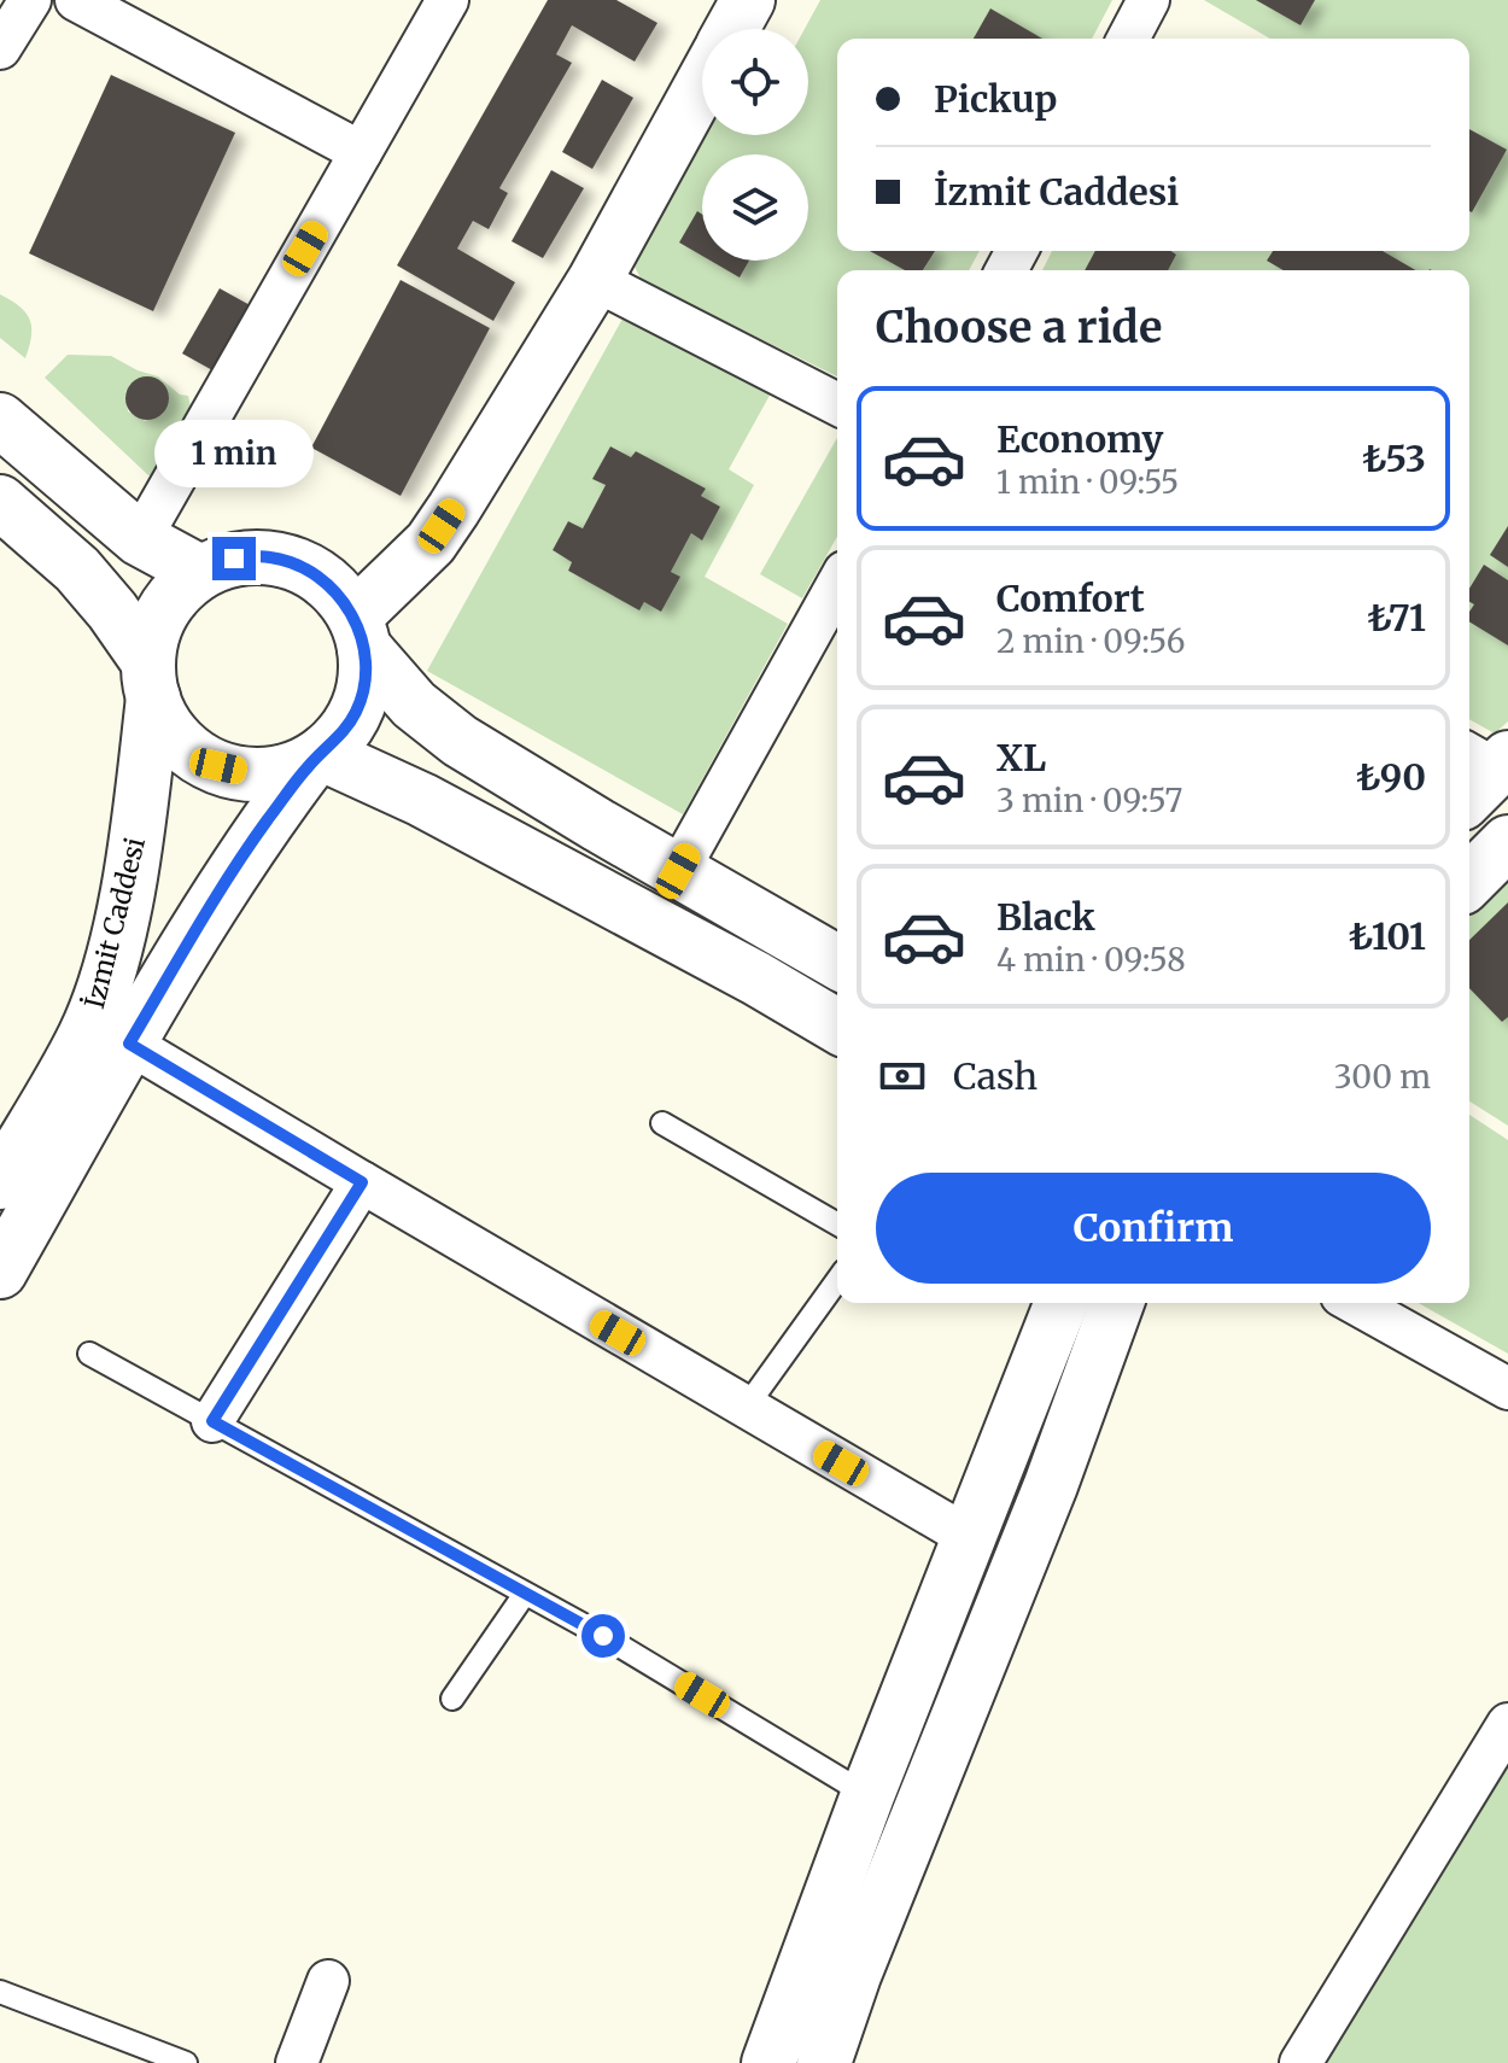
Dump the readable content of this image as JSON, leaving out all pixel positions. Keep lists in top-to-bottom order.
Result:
{
  "streets": {
    "street": ["İzmit Caddesi"]
  },
  "page": {
    "banner": ["Pickup", "İzmit Caddesi"],
    "heading": "Choose a ride",
    "list": [
      {
        "name": "Economy",
        "note": "1 min · 09:55",
        "value": "₺53"
      },
      {
        "name": "Comfort",
        "note": "2 min · 09:56",
        "value": "₺71"
      },
      {
        "name": "XL",
        "note": "3 min · 09:57",
        "value": "₺90"
      },
      {
        "name": "Black",
        "note": "4 min · 09:58",
        "value": "₺101"
      }
    ],
    "bubble": "1 min",
    "pay": ["Cash", "300 m"],
    "buttons": "Confirm"
  }
}
